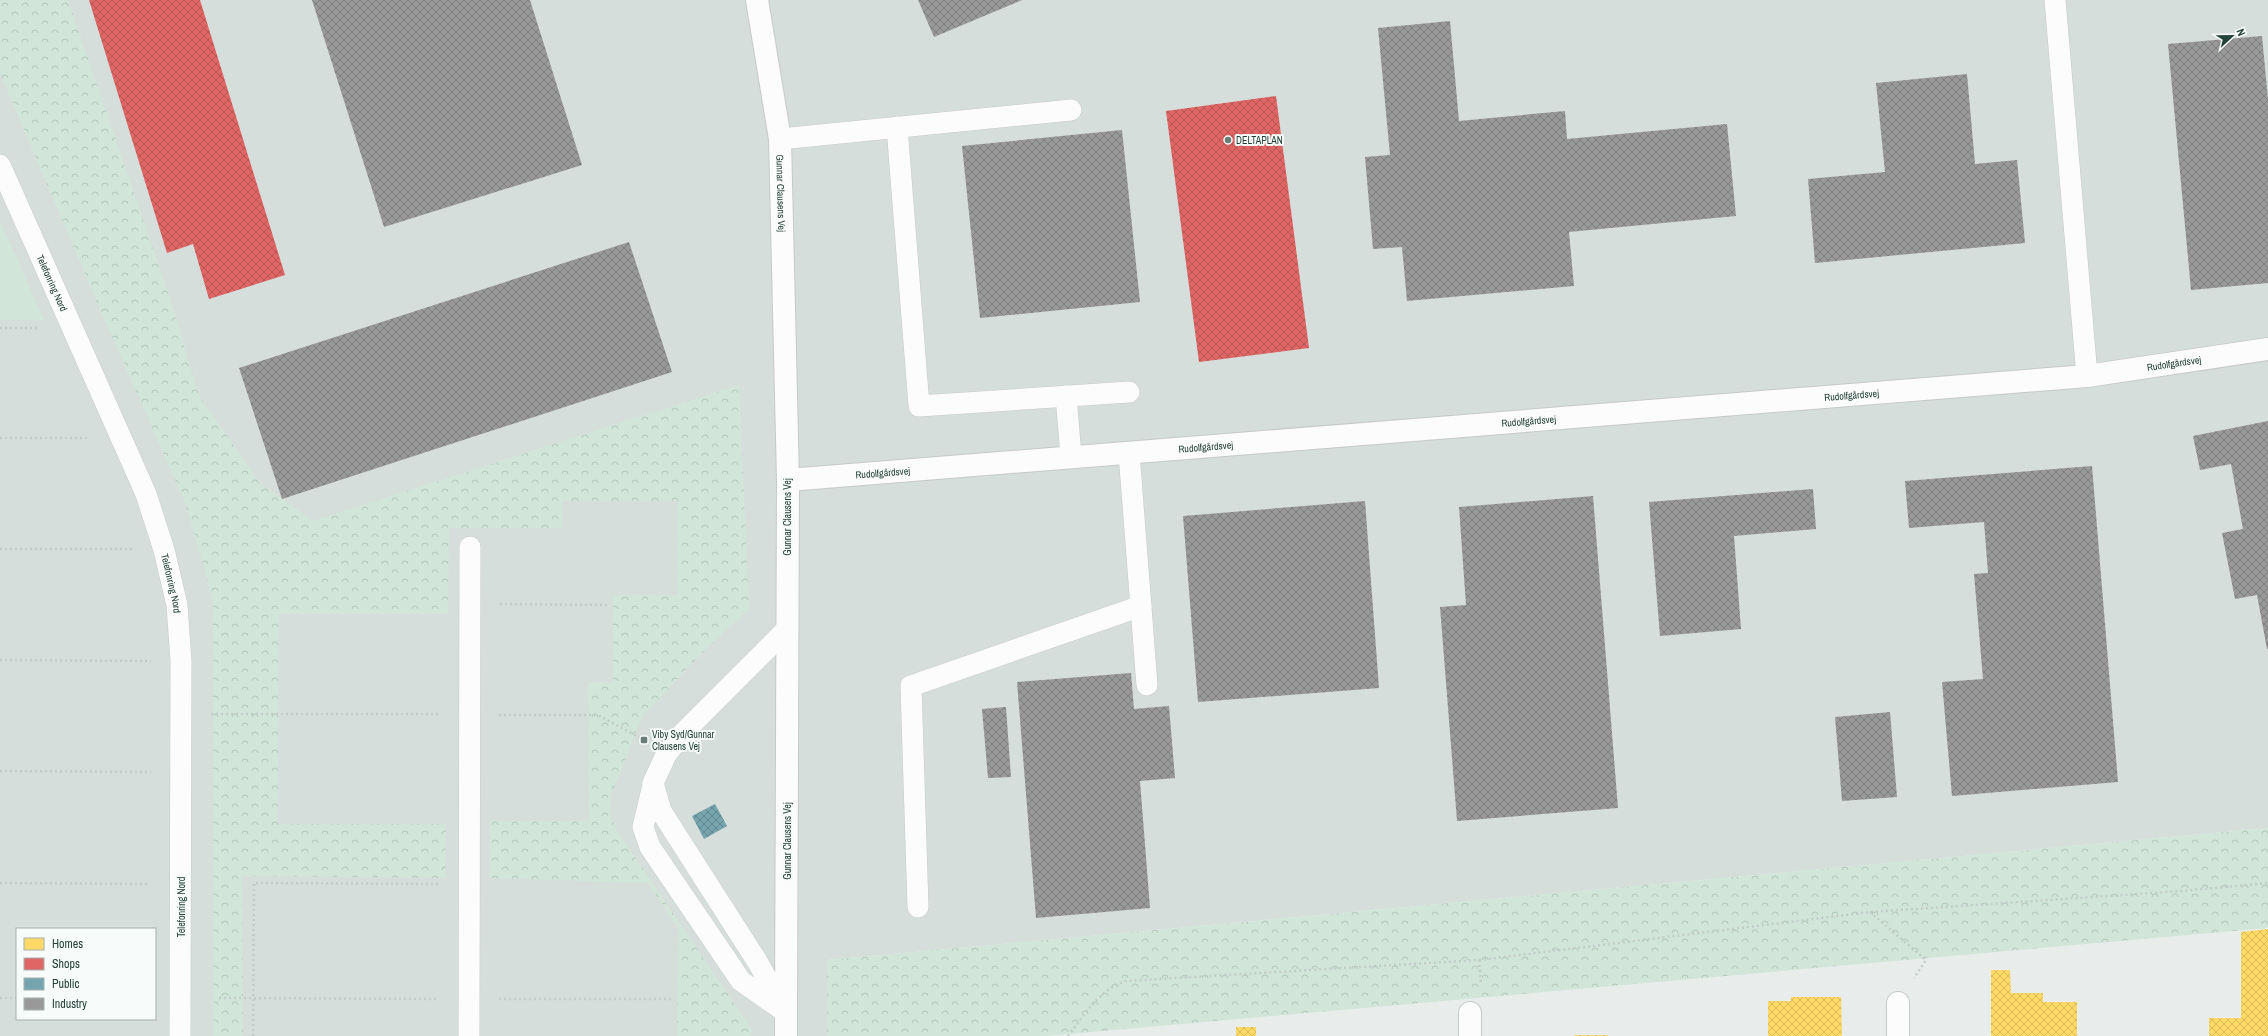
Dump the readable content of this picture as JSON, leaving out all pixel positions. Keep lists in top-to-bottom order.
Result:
{
  "streets": {
    "street": ["Gunnar Clausens Vej", "Rudolfgårdsvej"],
    "lane": ["Telefonring Nord"]
  },
  "crossings": [
    ["Gunnar Clausens Vej", "Rudolfgårdsvej"]
  ],
  "places": {
    "other": ["DELTAPLAN"],
    "transit": ["Viby Syd/Gunnar Clausens Vej"]
  },
  "legend": [
    "Homes",
    "Shops",
    "Public",
    "Industry"
  ],
  "north": "right"
}
